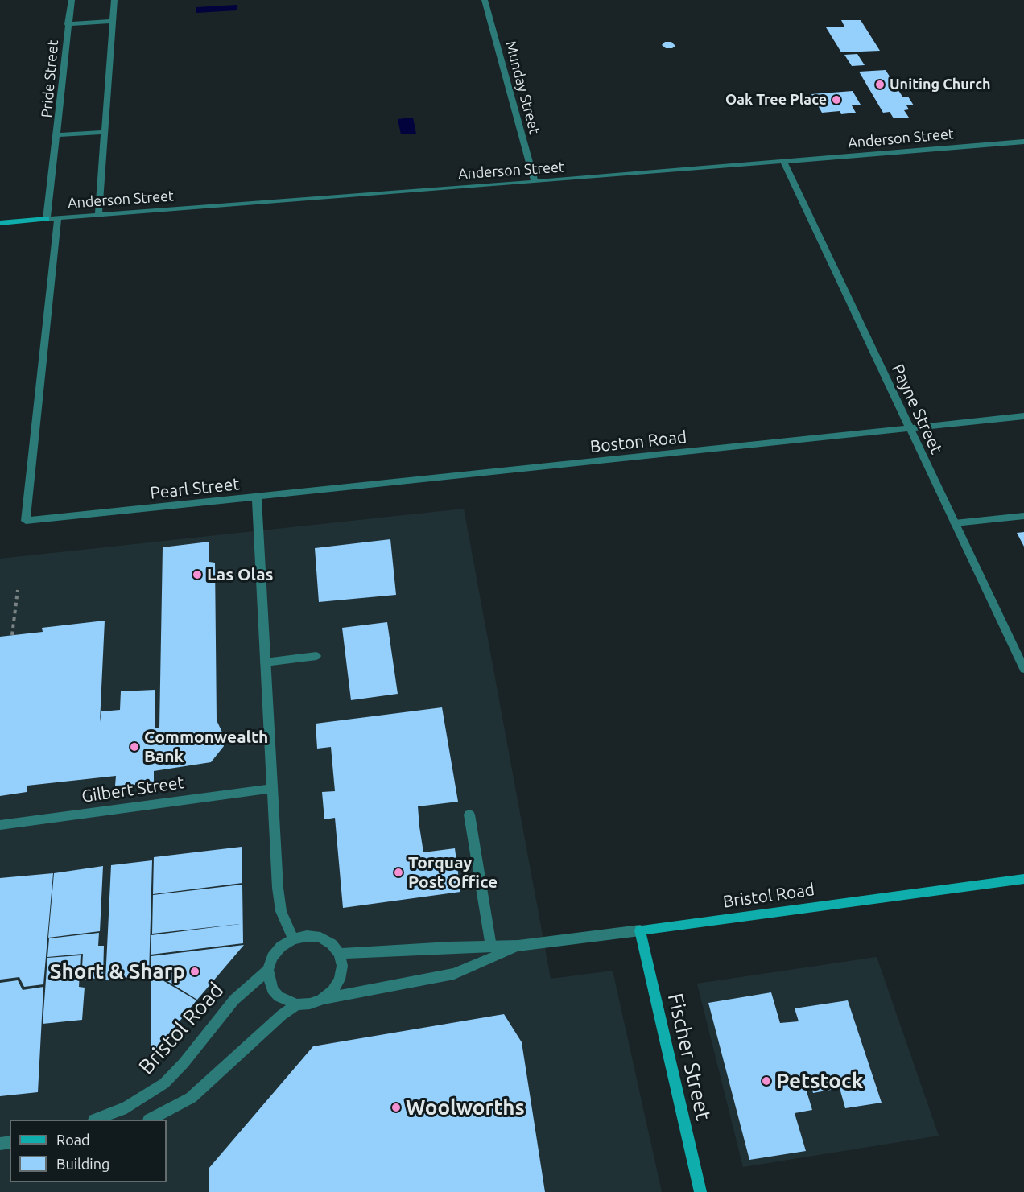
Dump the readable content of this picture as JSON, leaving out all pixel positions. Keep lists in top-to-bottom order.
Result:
{
  "streets": {
    "street": [
      "Pride Street",
      "Munday Street",
      "Anderson Street",
      "Payne Street",
      "Boston Road",
      "Pearl Street",
      "Gilbert Street",
      "Bristol Road",
      "Fischer Street"
    ]
  },
  "crossings": [
    ["Pride Street", "Anderson Street"],
    ["Munday Street", "Anderson Street"],
    ["Anderson Street", "Payne Street"],
    ["Anderson Street", "Pearl Street"],
    ["Payne Street", "Boston Road"],
    ["Boston Road", "Pearl Street"],
    ["Pearl Street", "Gilbert Street"],
    ["Pearl Street", "Bristol Road"],
    ["Bristol Road", "Fischer Street"]
  ],
  "places": [
    "Uniting Church",
    "Oak Tree Place",
    "Las Olas",
    "Commonwealth Bank",
    "Torquay Post Office",
    "Short & Sharp",
    "Petstock",
    "Woolworths"
  ],
  "legend": ["Road", "Building"]
}
